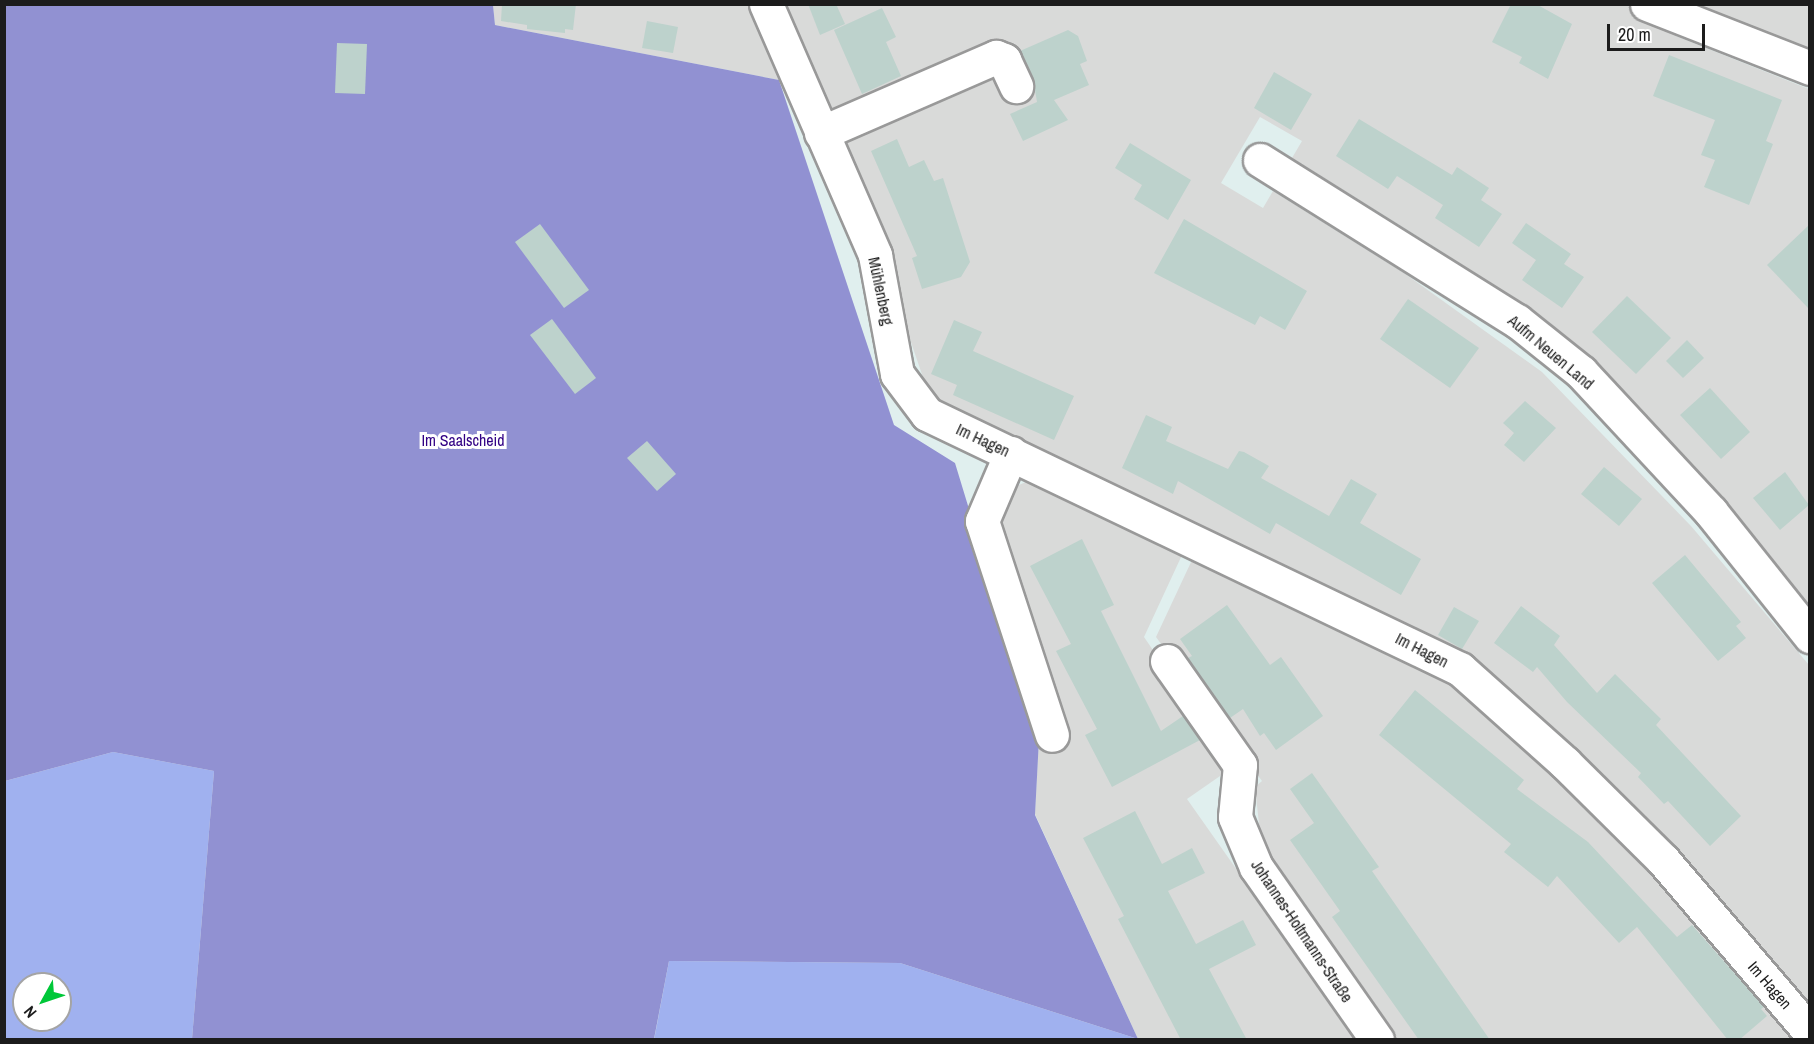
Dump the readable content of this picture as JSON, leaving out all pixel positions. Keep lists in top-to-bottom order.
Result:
{
  "streets": {
    "street": [
      "Mühlenberg",
      "Aufm Neuen Land",
      "Im Hagen",
      "Johannes-Holtmanns-Straße"
    ]
  },
  "crossings": [
    ["Mühlenberg", "Im Hagen"]
  ],
  "parks": ["Im Saalscheid"],
  "scale_bar": "20 m",
  "north": "bottom left"
}
